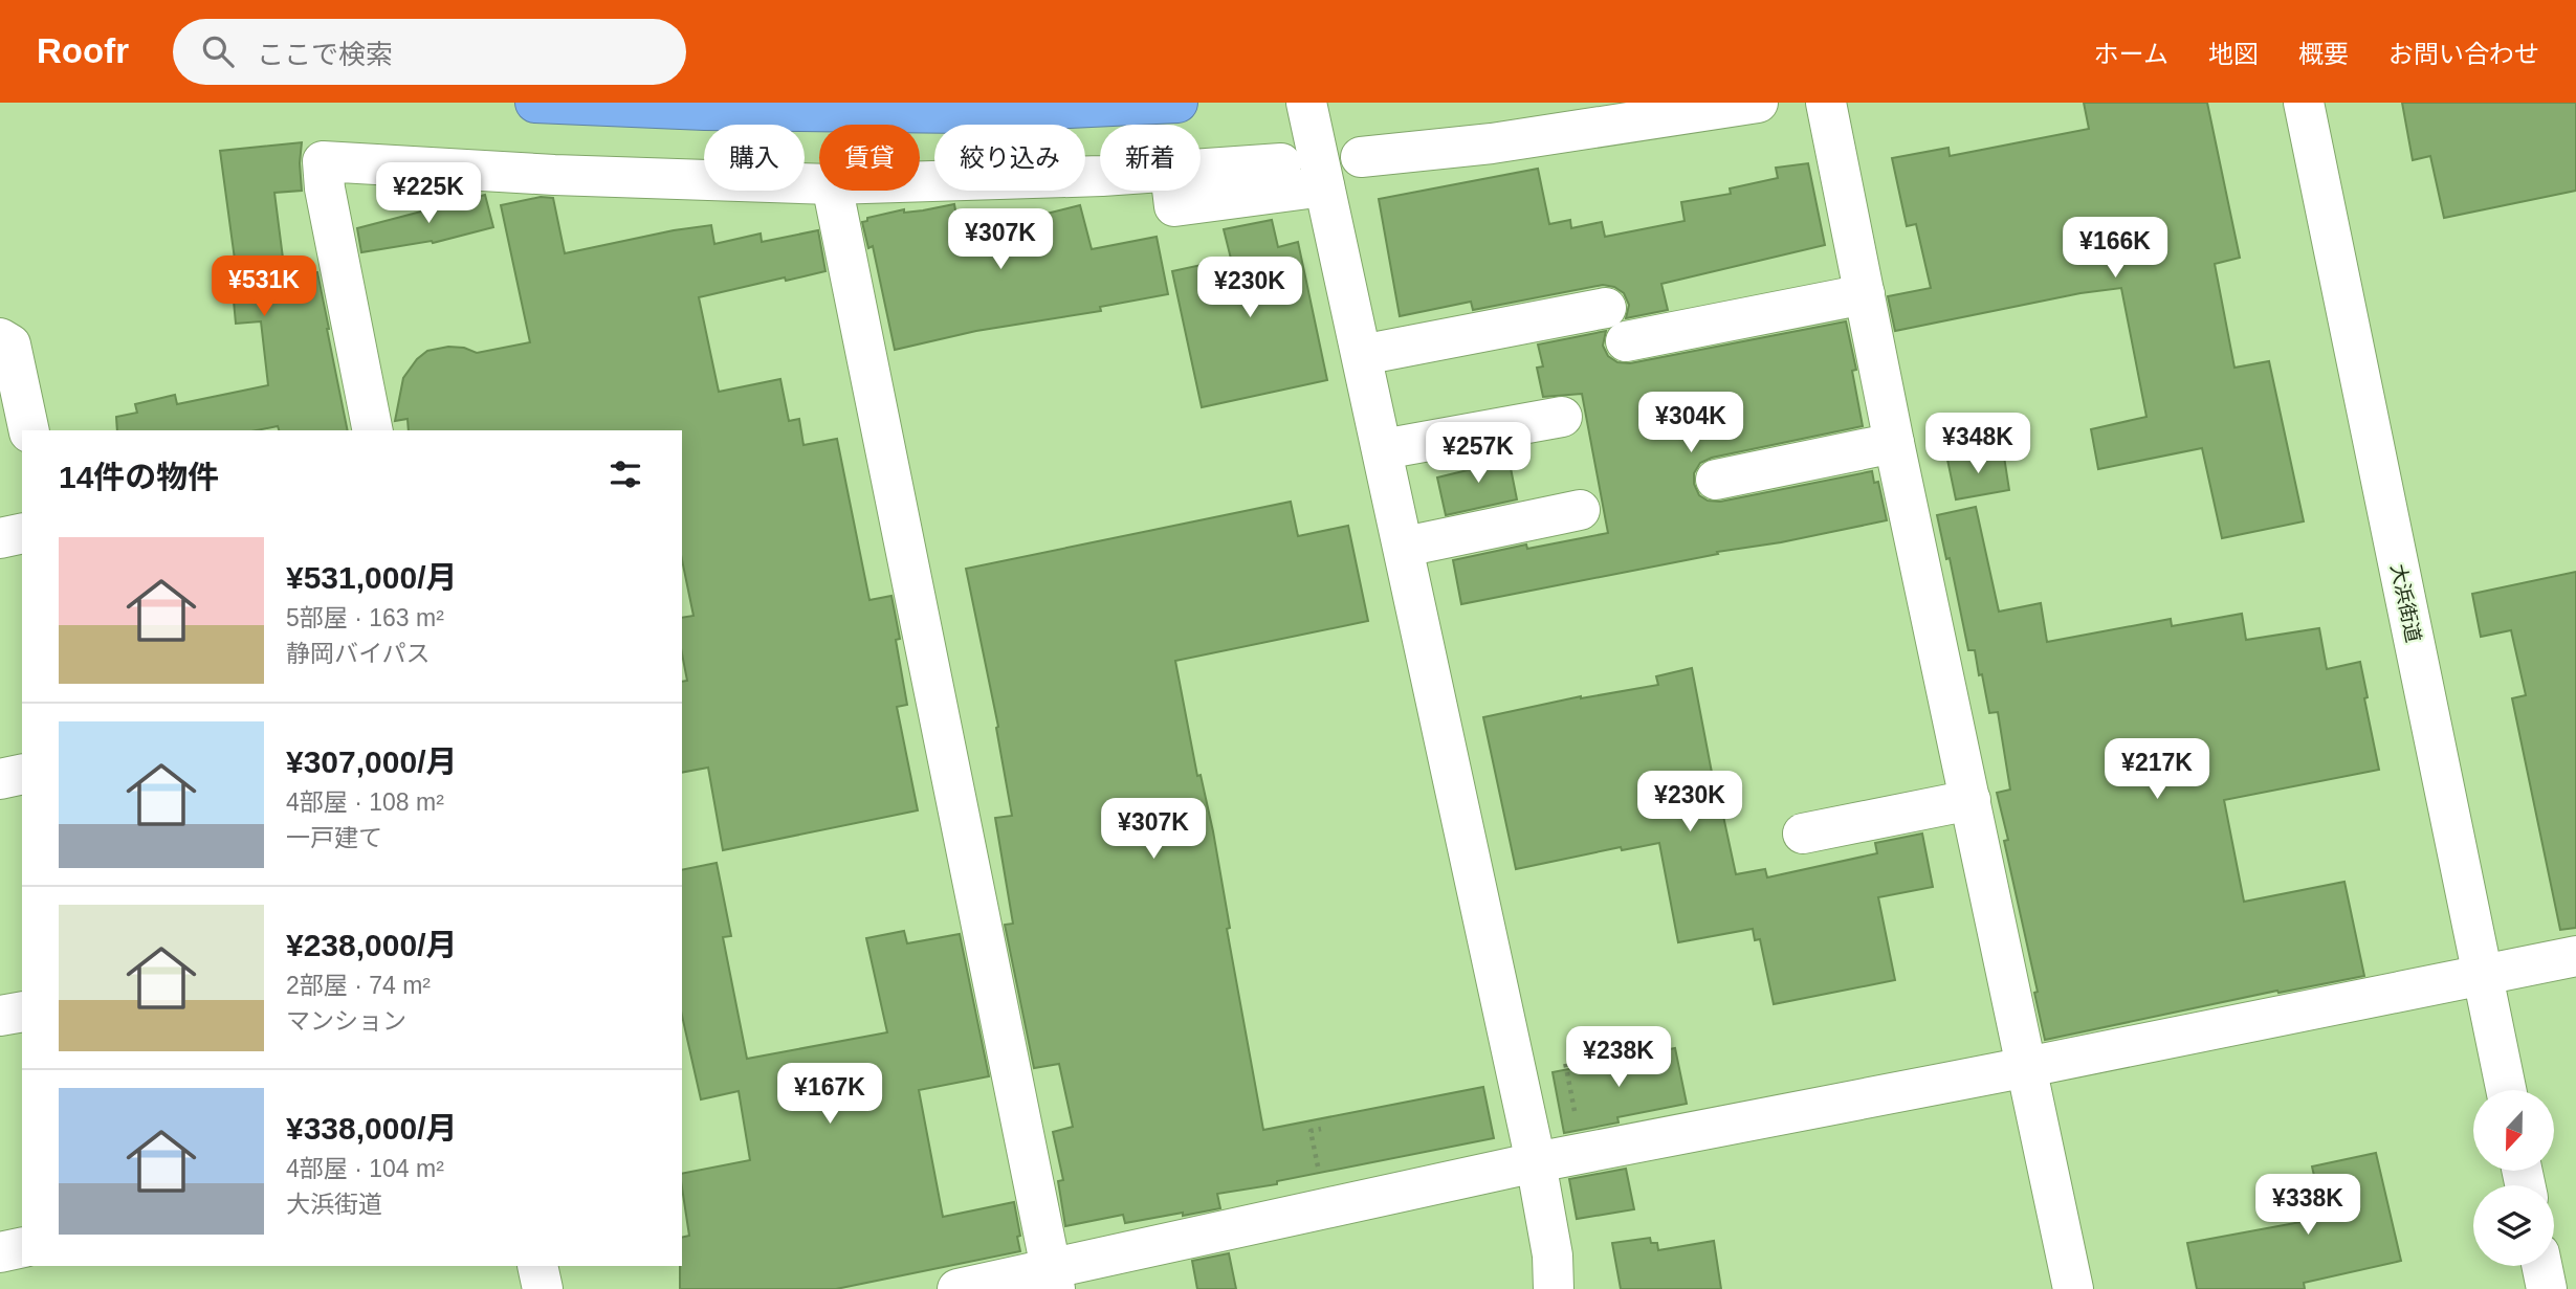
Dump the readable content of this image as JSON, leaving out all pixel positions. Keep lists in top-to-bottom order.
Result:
{
  "streets": {
    "street": ["大浜街道"]
  },
  "north": "bottom",
  "page": {
    "header": "Roofr",
    "search": "ここで検索",
    "nav": [
      "ホーム",
      "地図",
      "概要",
      "お問い合わせ"
    ],
    "chip": [
      "購入",
      "賃貸",
      "絞り込み",
      "新着"
    ],
    "price": [
      "¥225K",
      "¥307K",
      "¥166K",
      "¥531K",
      "¥230K",
      "¥304K",
      "¥348K",
      "¥257K",
      "¥217K",
      "¥230K",
      "¥307K",
      "¥238K",
      "¥167K",
      "¥338K"
    ],
    "heading": "14件の物件",
    "list": [
      {
        "name": "¥531,000/月",
        "note": "5部屋 · 163 m² · 静岡バイパス"
      },
      {
        "name": "¥307,000/月",
        "note": "4部屋 · 108 m² · 一戸建て"
      },
      {
        "name": "¥238,000/月",
        "note": "2部屋 · 74 m² · マンション"
      },
      {
        "name": "¥338,000/月",
        "note": "4部屋 · 104 m² · 大浜街道"
      }
    ]
  }
}
